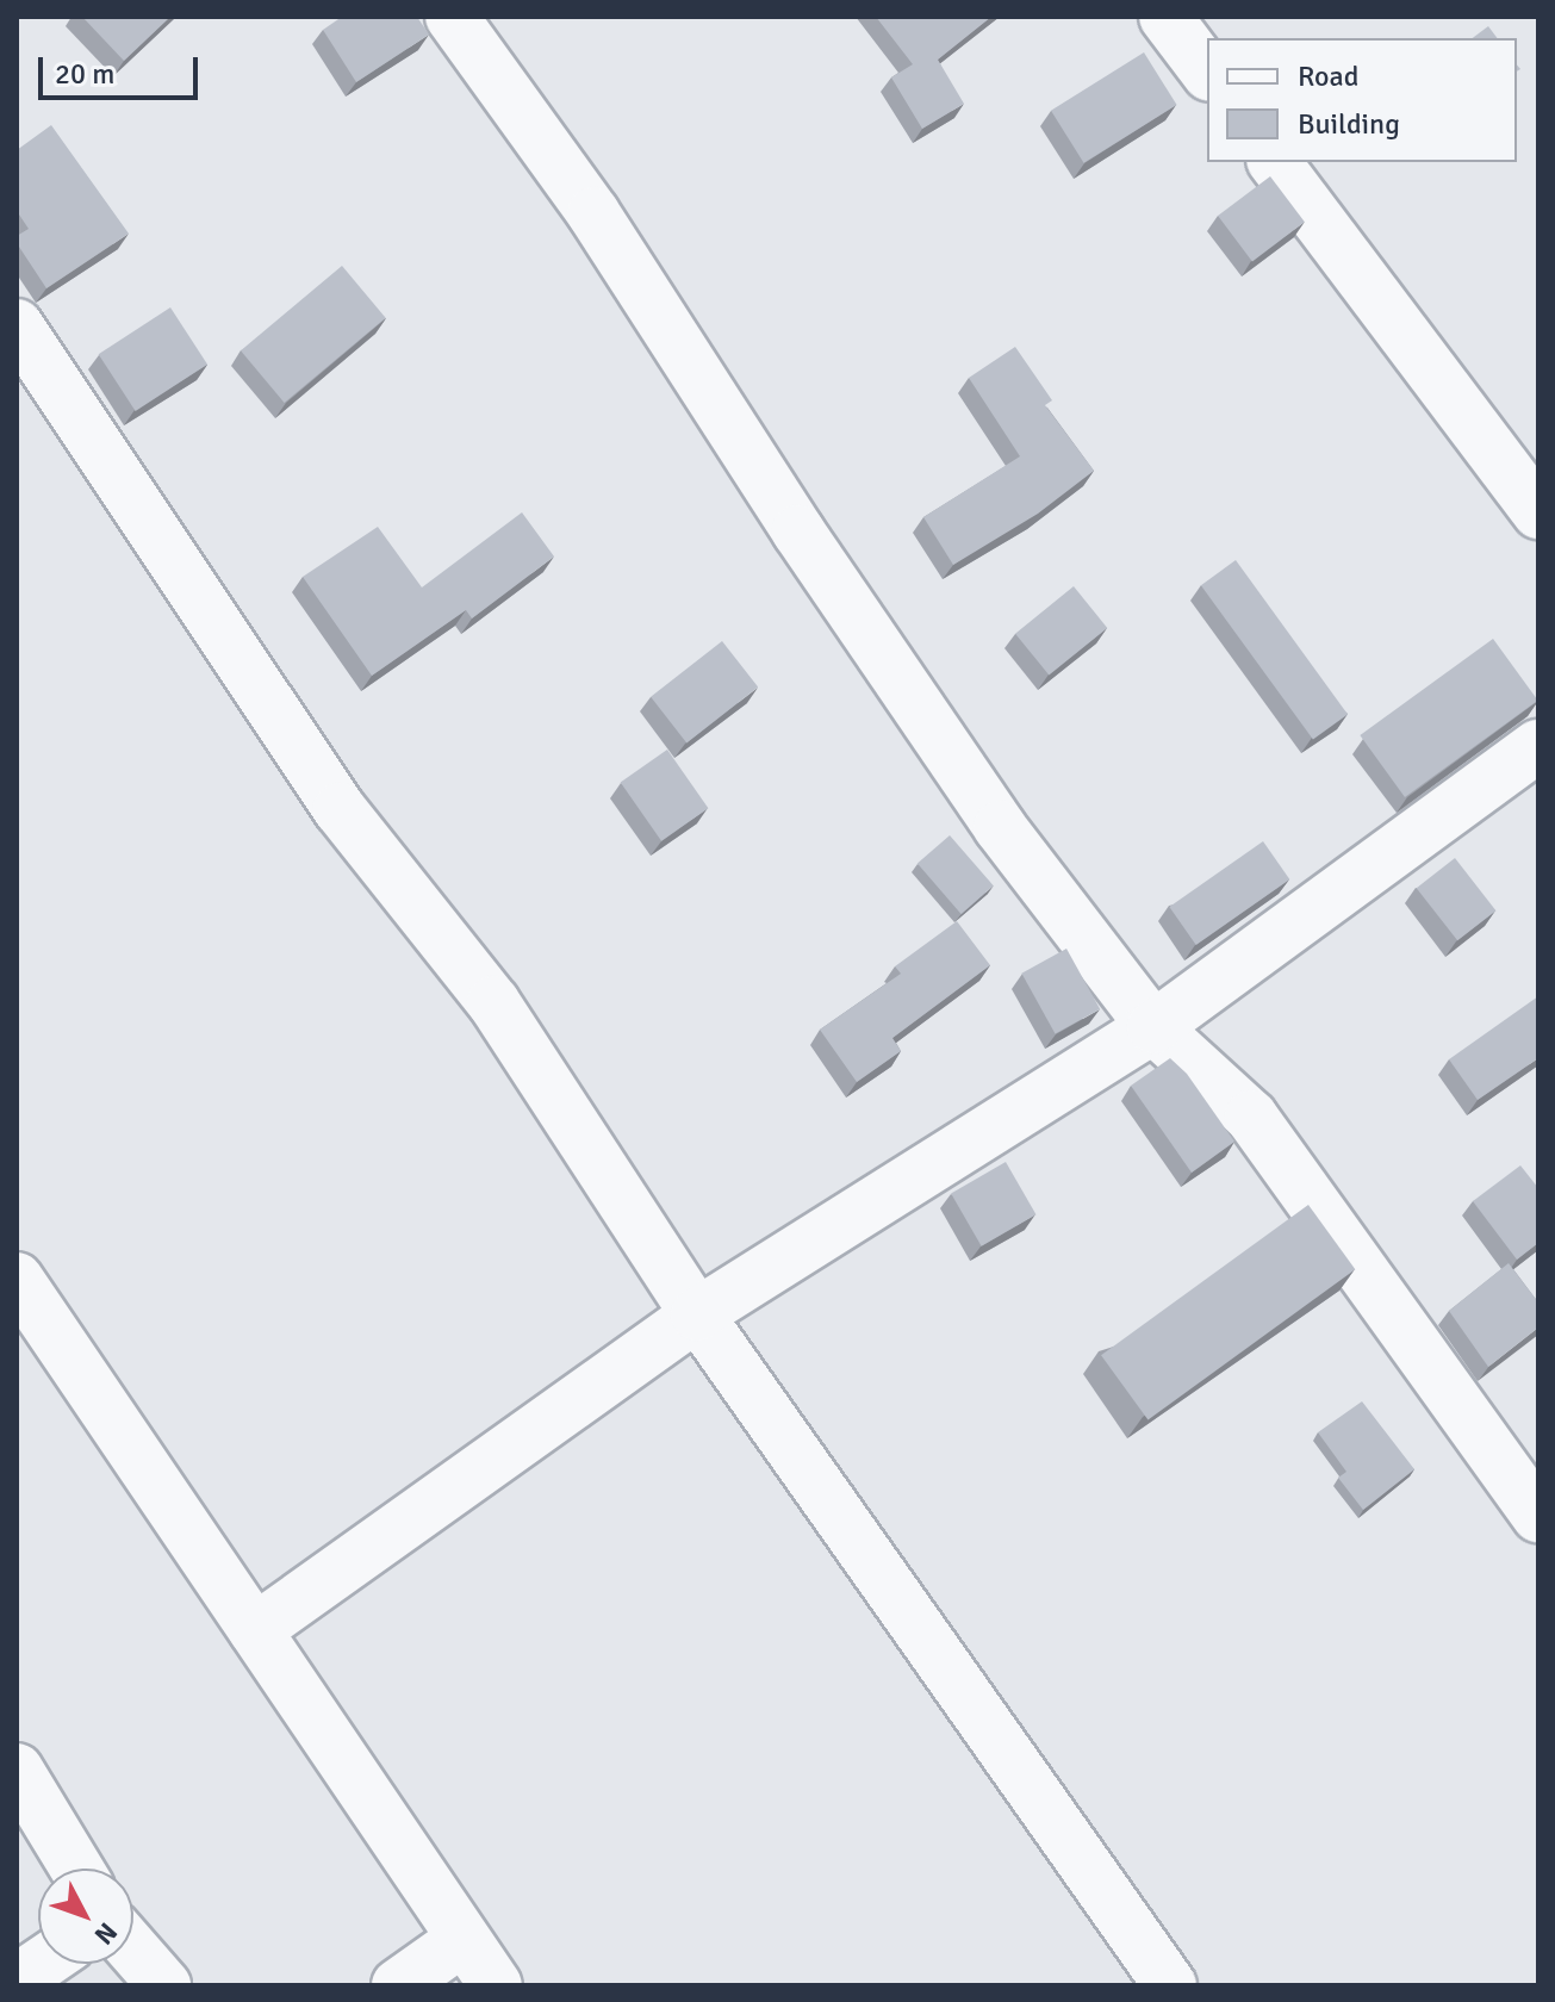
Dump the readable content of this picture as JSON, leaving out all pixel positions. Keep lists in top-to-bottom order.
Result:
{
  "legend": ["Road", "Building"],
  "scale_bar": "20 m",
  "north": "bottom right"
}
